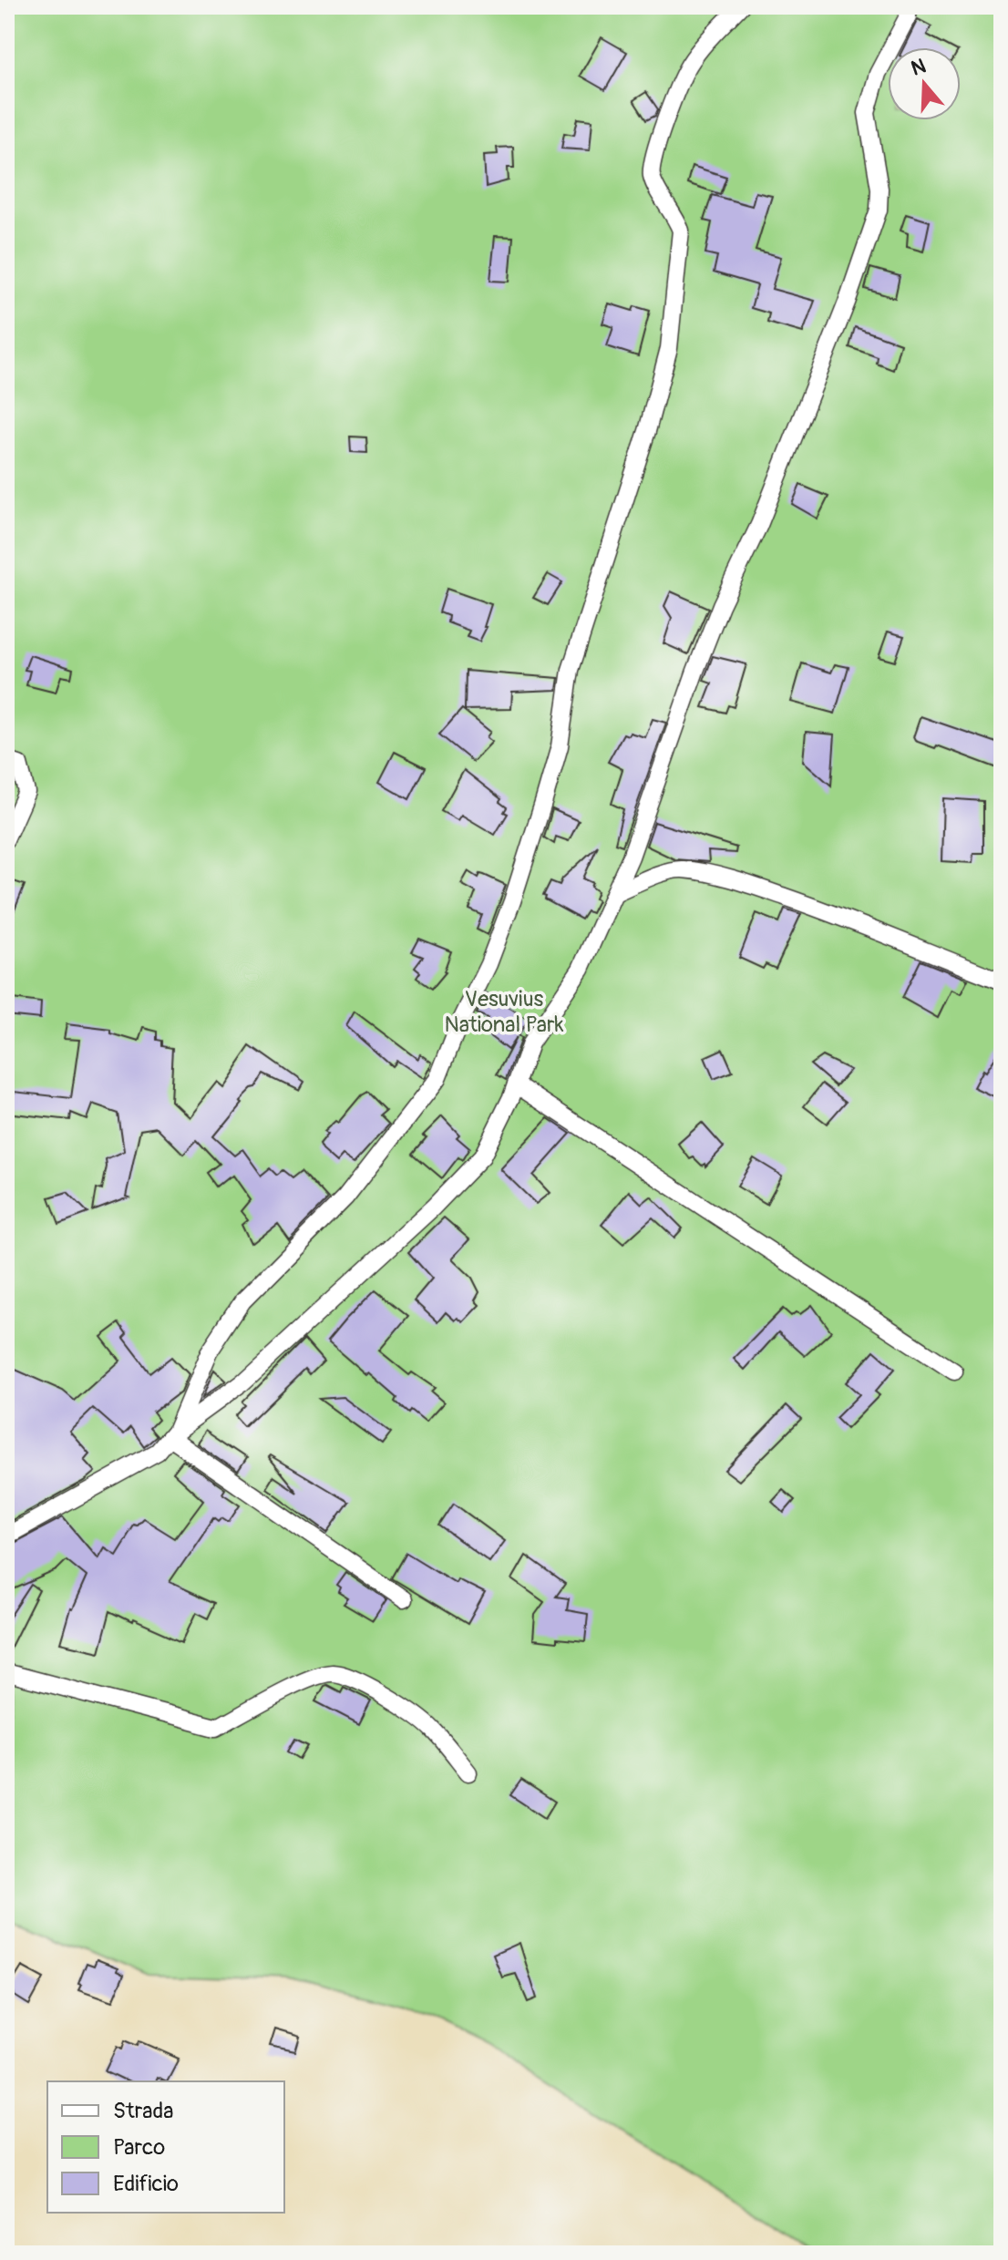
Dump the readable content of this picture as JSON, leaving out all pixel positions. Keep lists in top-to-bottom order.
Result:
{
  "parks": ["Vesuvius National Park"],
  "legend": ["Strada", "Parco", "Edificio"],
  "north": "top"
}
